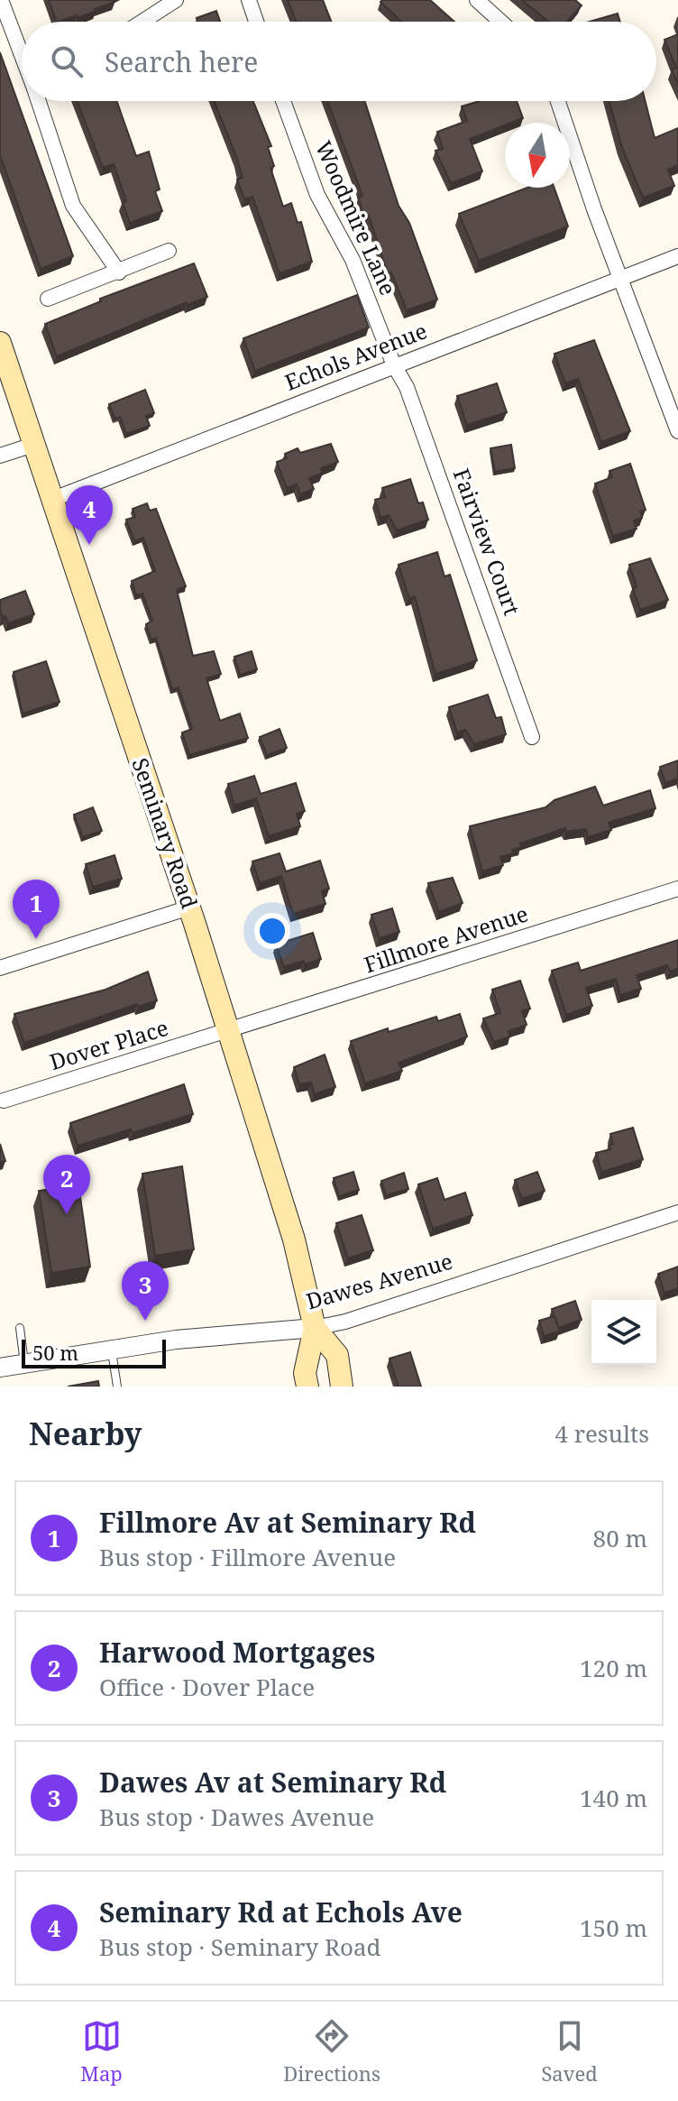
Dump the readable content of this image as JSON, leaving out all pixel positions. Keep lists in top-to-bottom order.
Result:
{
  "streets": {
    "main road": ["Seminary Road"],
    "street": [
      "Woodmire Lane",
      "Echols Avenue",
      "Fairview Court",
      "Fillmore Avenue",
      "Dover Place",
      "Dawes Avenue"
    ]
  },
  "crossings": [
    ["Woodmire Lane", "Echols Avenue"],
    ["Woodmire Lane", "Fairview Court"],
    ["Echols Avenue", "Fairview Court"],
    ["Echols Avenue", "Seminary Road"],
    ["Seminary Road", "Fillmore Avenue"],
    ["Seminary Road", "Dover Place"],
    ["Seminary Road", "Dawes Avenue"],
    ["Fillmore Avenue", "Dover Place"]
  ],
  "scale_bar": "50 m",
  "north": "bottom",
  "page": {
    "search": "Search here",
    "pins": [
      "4",
      "1",
      "2",
      "3"
    ],
    "scale": "50 m",
    "heading": ["Nearby", "4 results"],
    "list": [
      {
        "mark": "1",
        "name": "Fillmore Av at Seminary Rd",
        "note": "Bus stop · Fillmore Avenue",
        "value": "80 m"
      },
      {
        "mark": "2",
        "name": "Harwood Mortgages",
        "note": "Office · Dover Place",
        "value": "120 m"
      },
      {
        "mark": "3",
        "name": "Dawes Av at Seminary Rd",
        "note": "Bus stop · Dawes Avenue",
        "value": "140 m"
      },
      {
        "mark": "4",
        "name": "Seminary Rd at Echols Ave",
        "note": "Bus stop · Seminary Road",
        "value": "150 m"
      }
    ],
    "nav": ["Map", "Directions", "Saved"]
  }
}
